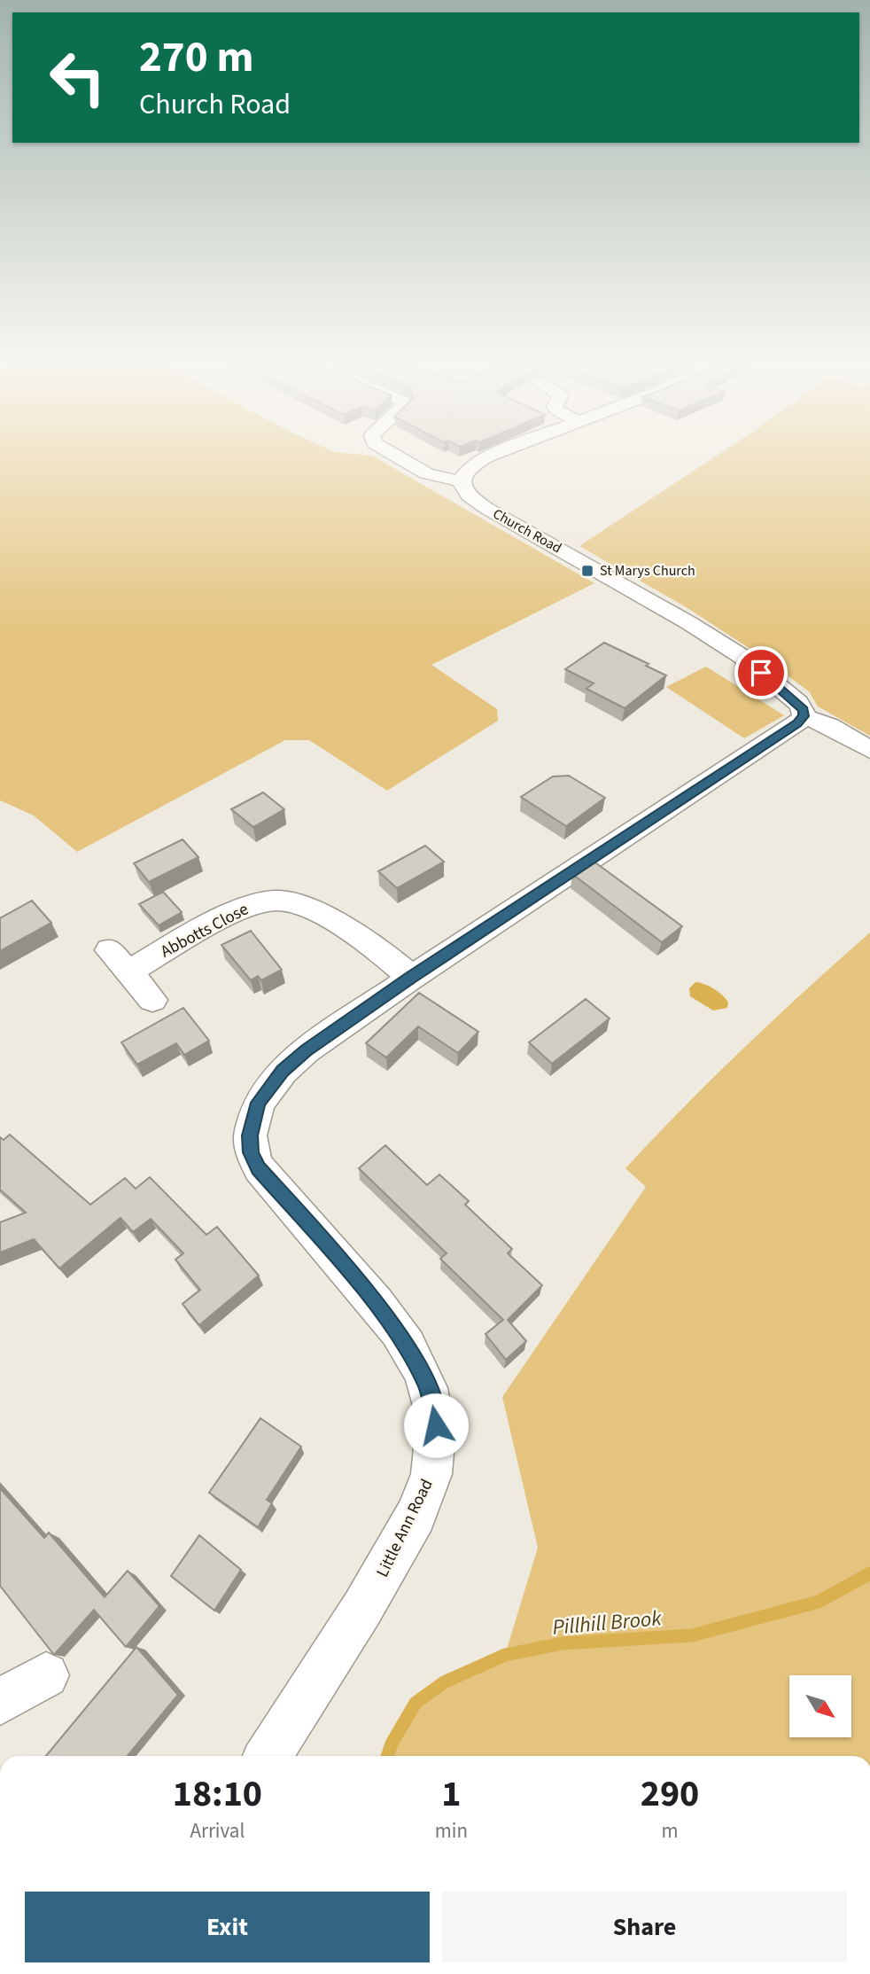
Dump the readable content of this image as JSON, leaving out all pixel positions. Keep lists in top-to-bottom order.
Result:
{
  "streets": {
    "street": ["Church Road", "Abbotts Close", "Little Ann Road"]
  },
  "crossings": [
    ["Church Road", "Little Ann Road"],
    ["Abbotts Close", "Little Ann Road"]
  ],
  "water": ["Pillhill Brook"],
  "places": {
    "transit": ["St Marys Church"]
  },
  "north": "bottom right",
  "page": {
    "turn": ["270 m", "Church Road"],
    "eta": [
      "18:10",
      "Arrival",
      "1",
      "min",
      "290",
      "m"
    ],
    "buttons": ["Exit", "Share"]
  }
}
